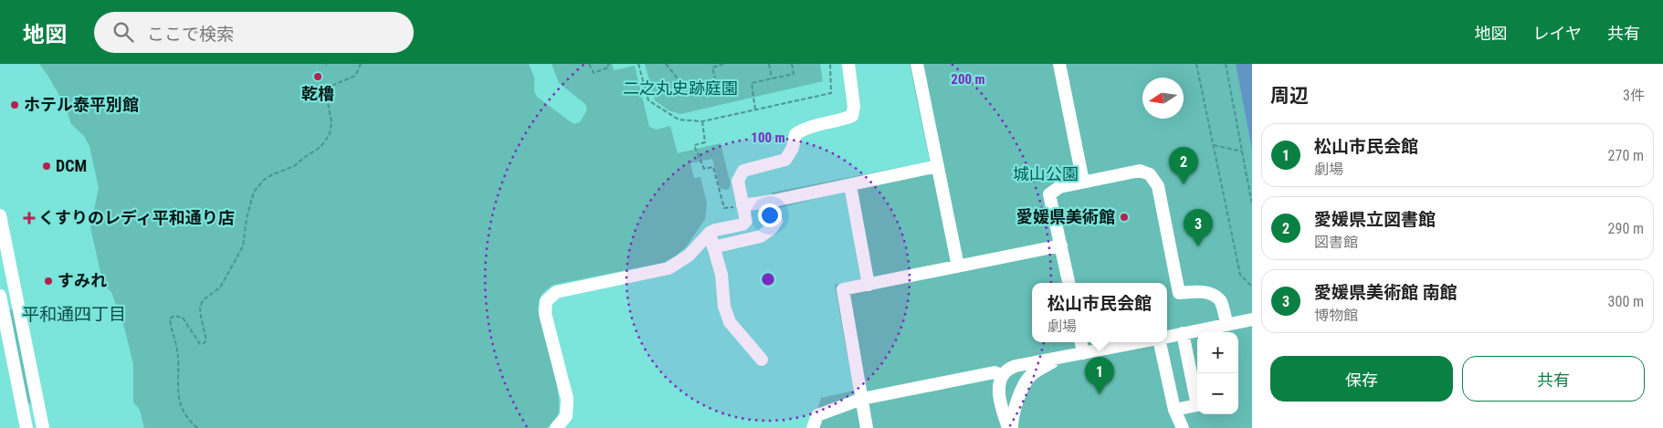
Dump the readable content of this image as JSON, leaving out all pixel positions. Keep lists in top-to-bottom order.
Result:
{
  "districts": ["平和通四丁目"],
  "parks": ["二之丸史跡庭園", "城山公園"],
  "places": {
    "other": [
      "乾櫓",
      "ホテル泰平別館",
      "DCM",
      "愛媛県美術館",
      "すみれ"
    ],
    "health": ["くすりのレディ平和通り店"]
  },
  "north": "left",
  "page": {
    "header": "地図",
    "search": "ここで検索",
    "nav": ["地図", "レイヤ", "共有"],
    "heading": ["周辺", "3件"],
    "list": [
      {
        "mark": "1",
        "name": "松山市民会館",
        "note": "劇場",
        "value": "270 m"
      },
      {
        "mark": "2",
        "name": "愛媛県立図書館",
        "note": "図書館",
        "value": "290 m"
      },
      {
        "mark": "3",
        "name": "愛媛県美術館 南館",
        "note": "博物館",
        "value": "300 m"
      }
    ],
    "pins": ["2", "3", "1"],
    "popup": ["松山市民会館", "劇場"],
    "map_buttons": ["+", "−"],
    "buttons": ["保存", "共有"]
  },
  "rings": ["200 m", "100 m"]
}
